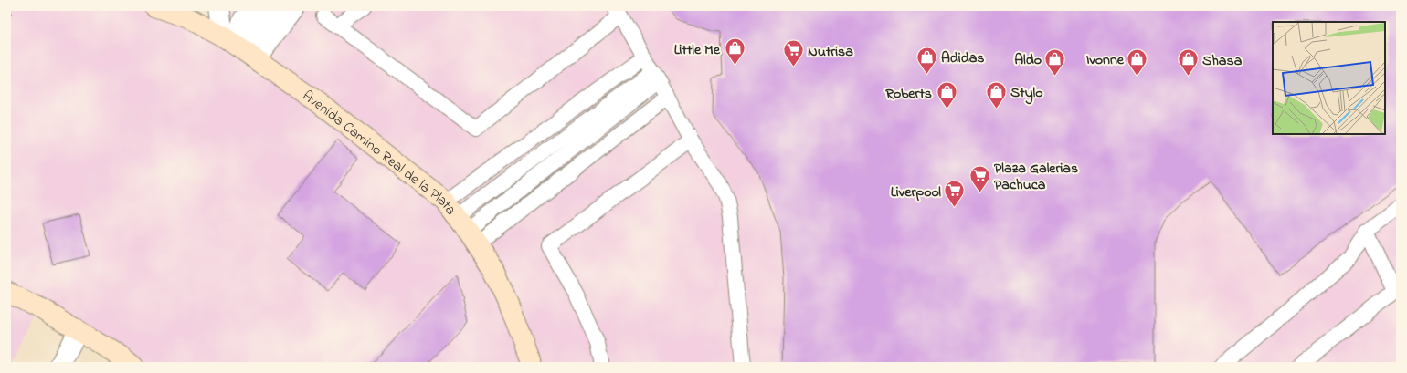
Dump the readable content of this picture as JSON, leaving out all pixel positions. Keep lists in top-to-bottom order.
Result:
{
  "streets": {
    "main road": ["Avenida Camino Real de la Plata"]
  },
  "places": {
    "shop": [
      "Little Me",
      "Adidas",
      "Aldo",
      "Ivonne",
      "Shasa",
      "Stylo",
      "Roberts"
    ],
    "supermarket": ["Nutrisa", "Plaza Galerias Pachuca", "Liverpool"]
  }
}
